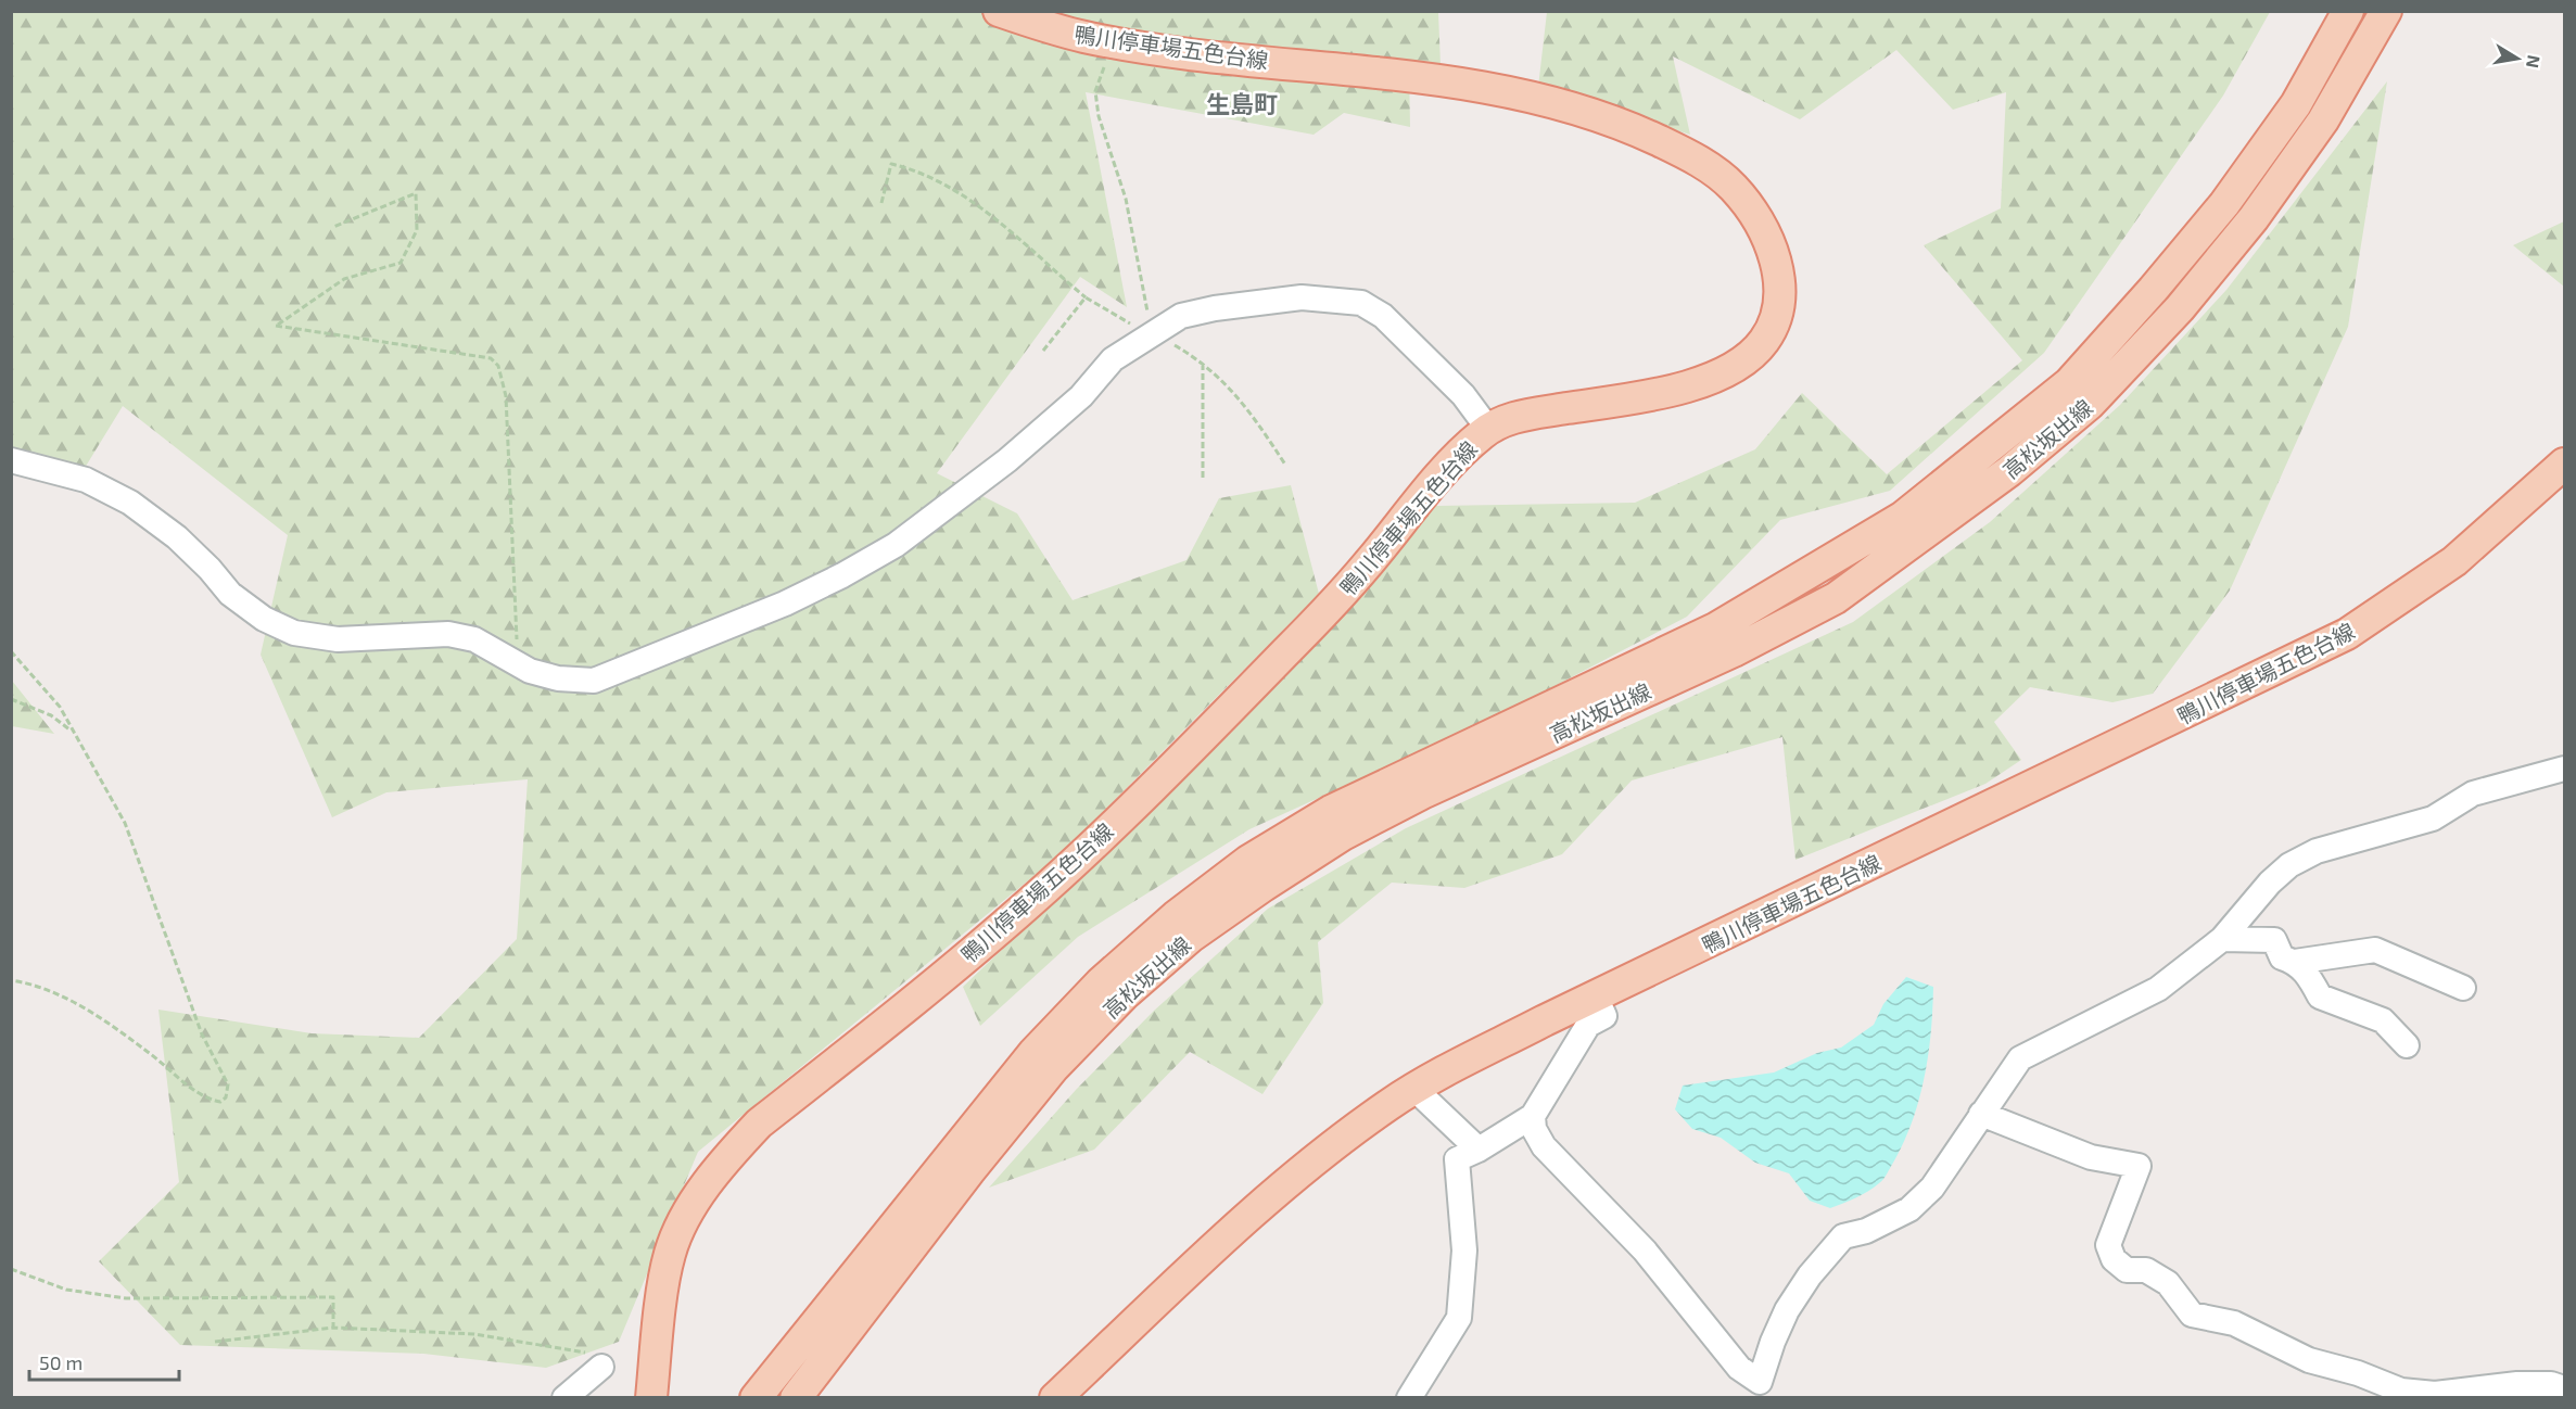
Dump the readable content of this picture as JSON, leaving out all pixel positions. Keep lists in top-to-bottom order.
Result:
{
  "streets": {
    "main road": ["鴨川停車場五色台線", "高松坂出線"]
  },
  "districts": ["生島町"],
  "scale_bar": "50 m",
  "north": "right"
}
